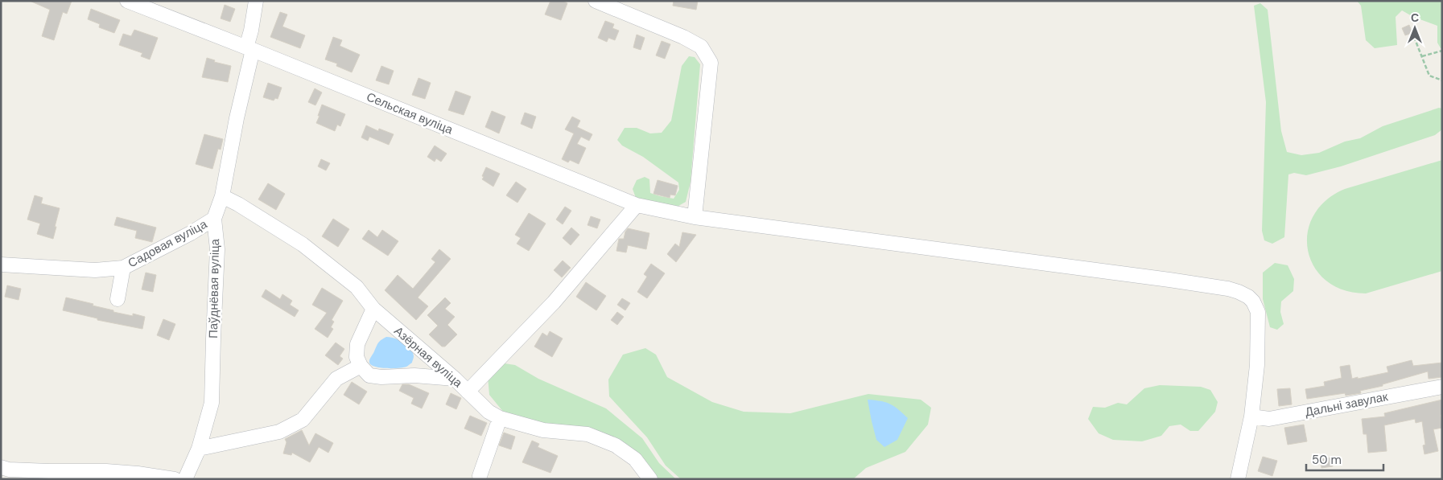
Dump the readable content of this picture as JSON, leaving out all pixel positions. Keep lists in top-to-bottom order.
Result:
{
  "streets": {
    "street": [
      "Сельская вуліца",
      "Садовая вуліца",
      "Паўднёвая вуліца",
      "Азёрная вуліца",
      "Дальні завулак"
    ]
  },
  "crossings": [
    ["Сельская вуліца", "Паўднёвая вуліца"],
    ["Сельская вуліца", "Дальні завулак"],
    ["Садовая вуліца", "Паўднёвая вуліца"],
    ["Паўднёвая вуліца", "Азёрная вуліца"]
  ],
  "scale_bar": "50 m",
  "north": "top"
}
